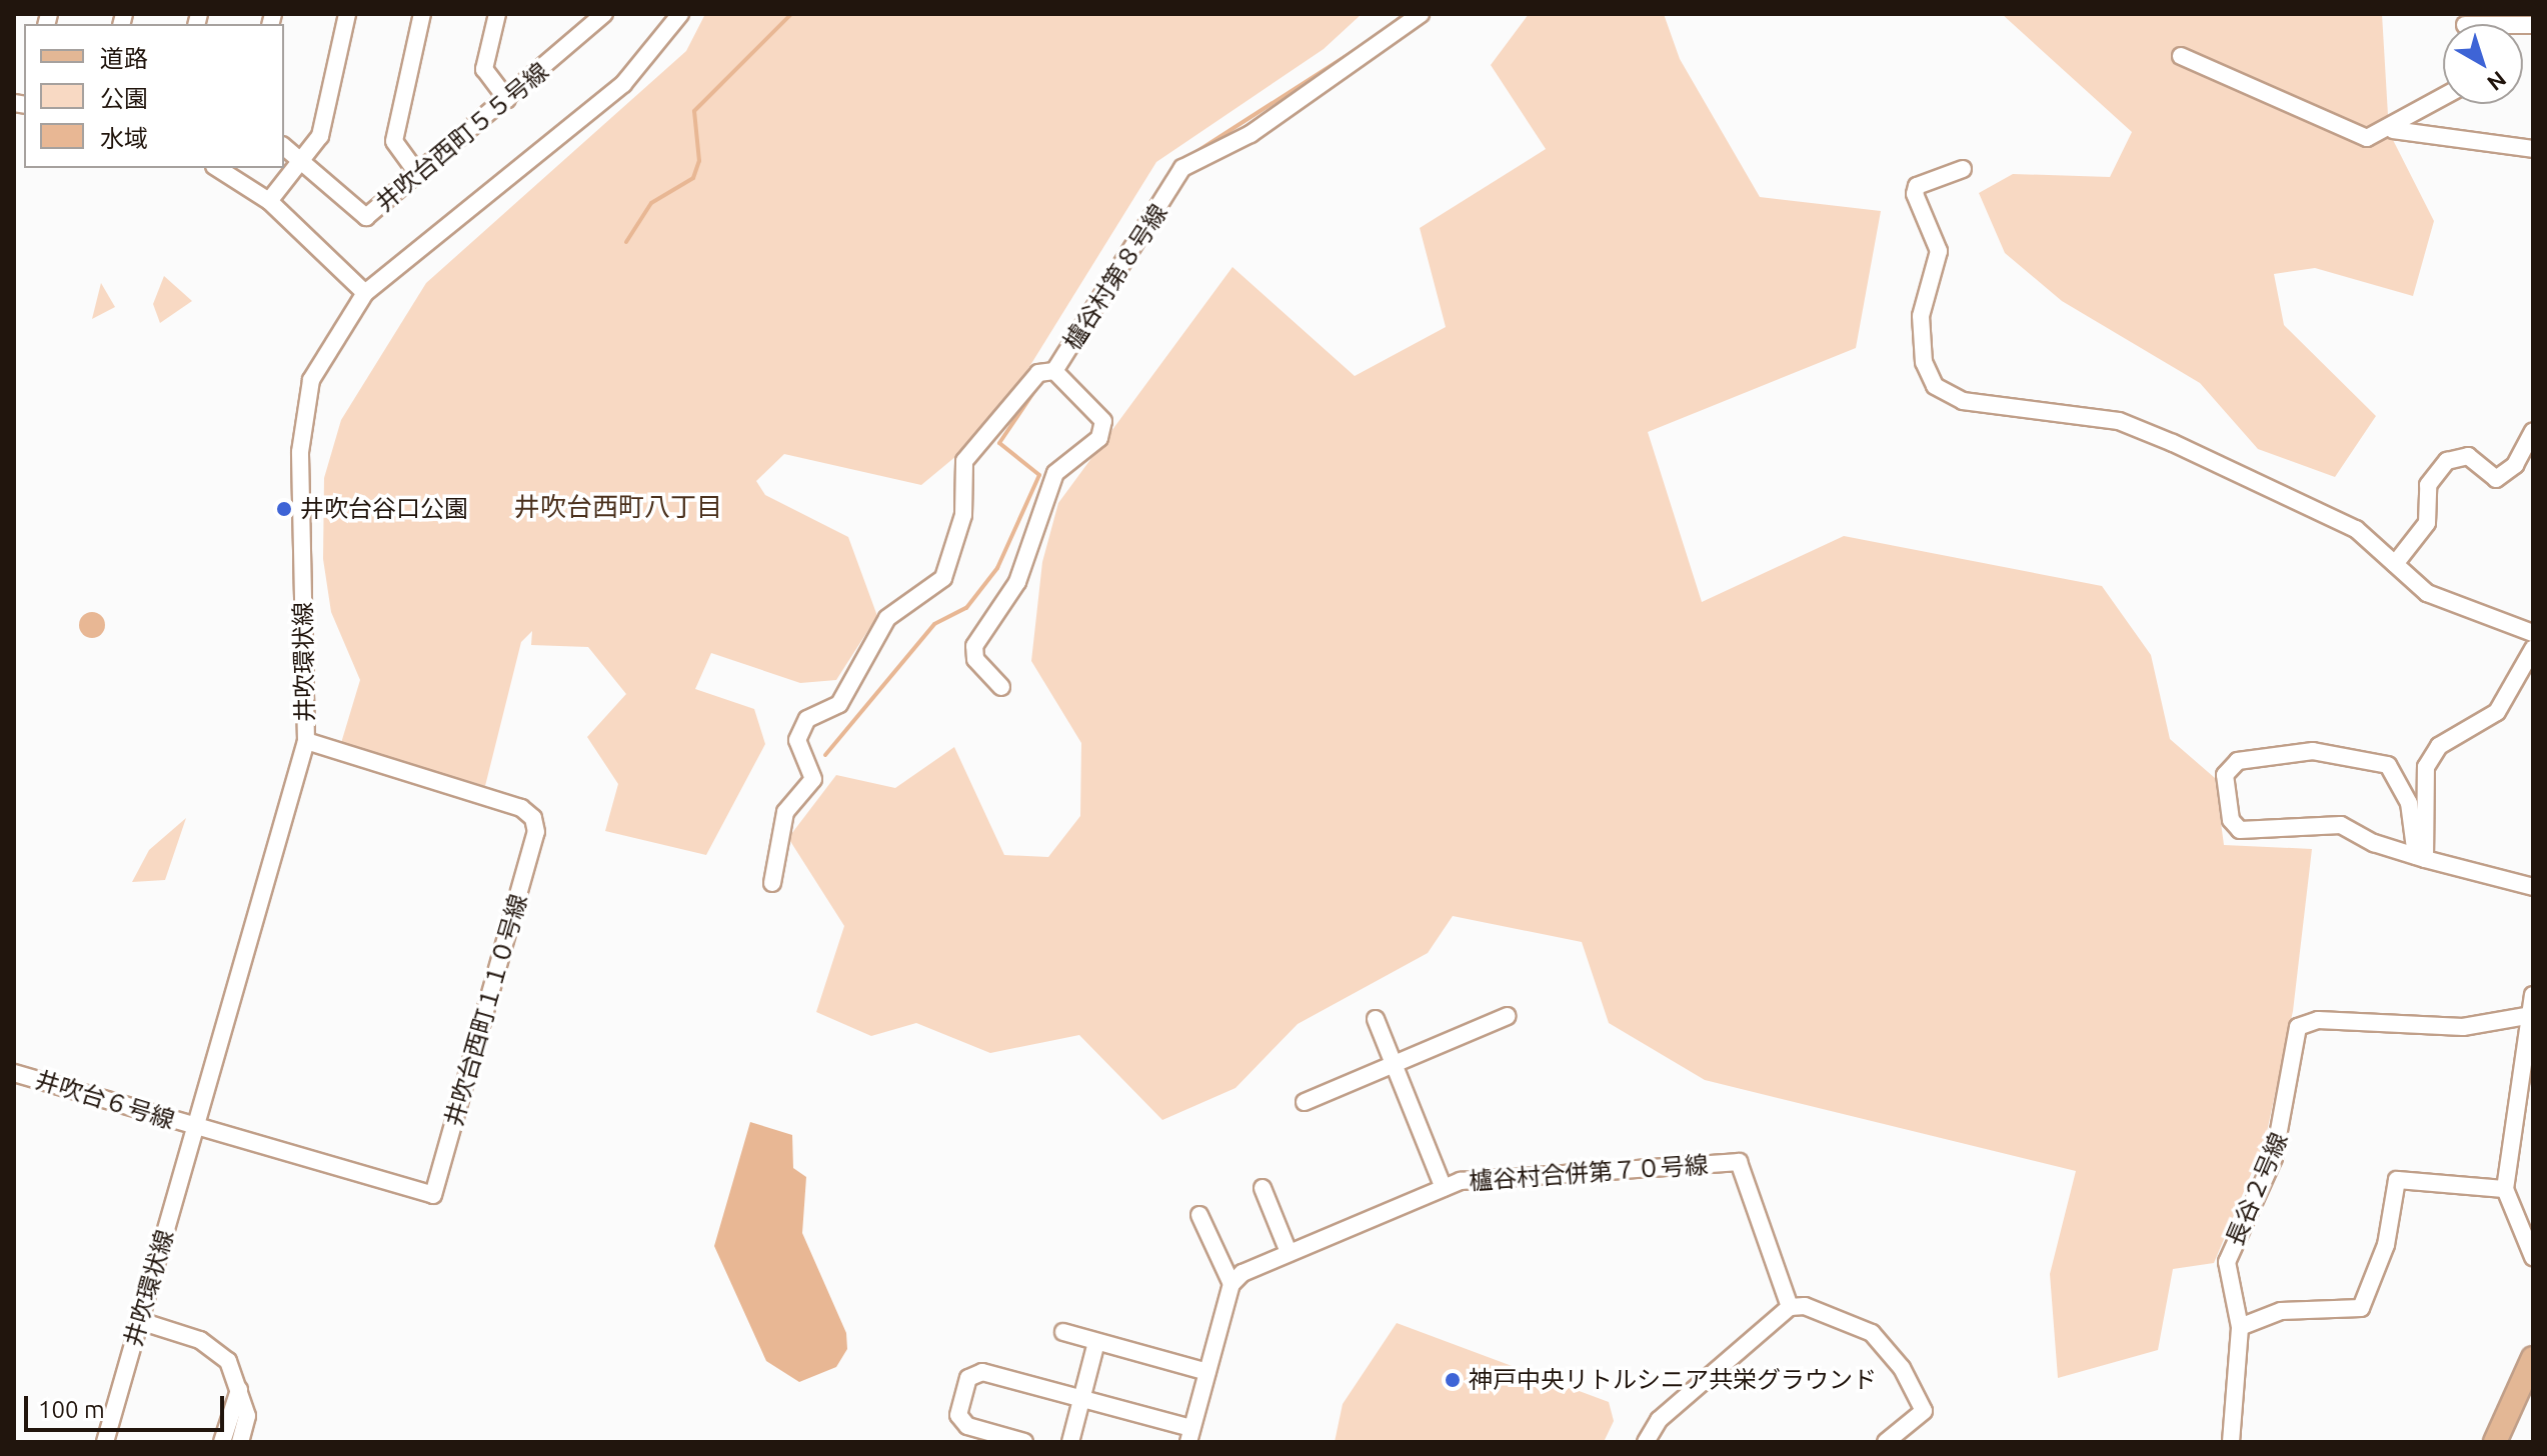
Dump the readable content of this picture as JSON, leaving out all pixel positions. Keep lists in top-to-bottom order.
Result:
{
  "streets": {
    "street": [
      "井吹台西町５５号線",
      "櫨谷村第８号線",
      "井吹環状線",
      "井吹台西町１１０号線",
      "井吹台６号線",
      "櫨谷村合併第７０号線",
      "長谷２号線"
    ]
  },
  "crossings": [
    ["井吹環状線", "井吹台西町１１０号線"],
    ["井吹環状線", "井吹台６号線"],
    ["井吹台西町１１０号線", "井吹台６号線"]
  ],
  "districts": ["井吹台西町八丁目"],
  "places": ["井吹台谷口公園", "神戸中央リトルシニア共栄グラウンド"],
  "legend": ["道路", "公園", "水域"],
  "scale_bar": "100 m",
  "north": "bottom right"
}
